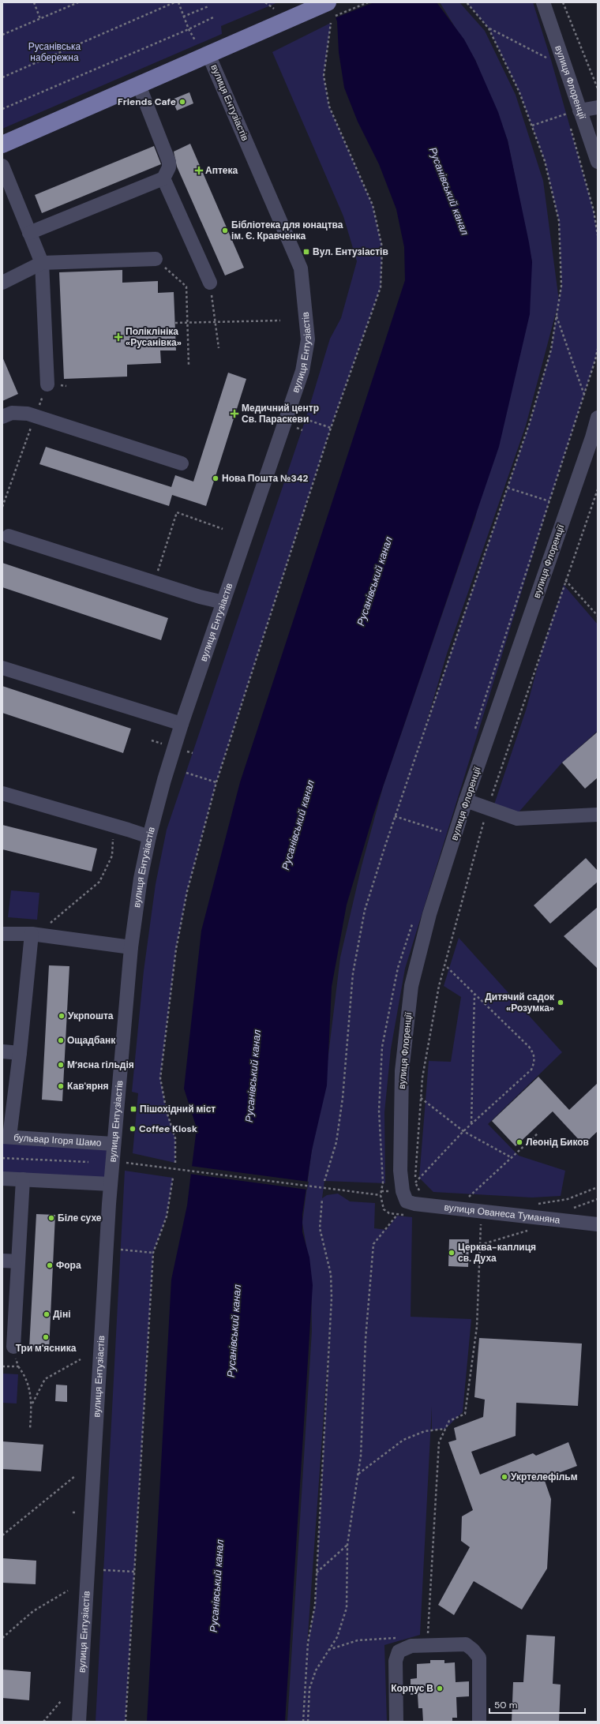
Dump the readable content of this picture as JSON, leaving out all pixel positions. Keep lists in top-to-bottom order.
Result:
{
  "streets": {
    "street": [
      "вулиця Флоренції",
      "вулиця Ентузіастів",
      "бульвар Ігоря Шамо",
      "вулиця Ованеса Туманяна"
    ]
  },
  "crossings": [
    ["вулиця Флоренції", "вулиця Ованеса Туманяна"],
    ["вулиця Ентузіастів", "бульвар Ігоря Шамо"]
  ],
  "water": ["Русанівський канал"],
  "parks": ["Русанівська набережна"],
  "places": {
    "other": [
      "Friends Cafe",
      "Бібліотека для юнацтва ім. Є. Кравченка",
      "Нова Пошта №342",
      "Дитячий садок «Розумка»",
      "Укрпошта",
      "Ощадбанк",
      "М’ясна гільдія",
      "Кав'ярня",
      "Coffee Kiosk",
      "Леонід Биков",
      "Біле сухе",
      "Церква-каплиця св. Духа",
      "Фора",
      "Діні",
      "Три м'ясника",
      "Укртелефільм",
      "Корпус В"
    ],
    "health": ["Аптека", "Поліклініка «Русанівка»", "Медичний центр Св. Параскеви"],
    "transit": ["Вул. Ентузіастів", "Пішохідний міст"]
  },
  "scale_bar": "50 m"
}
